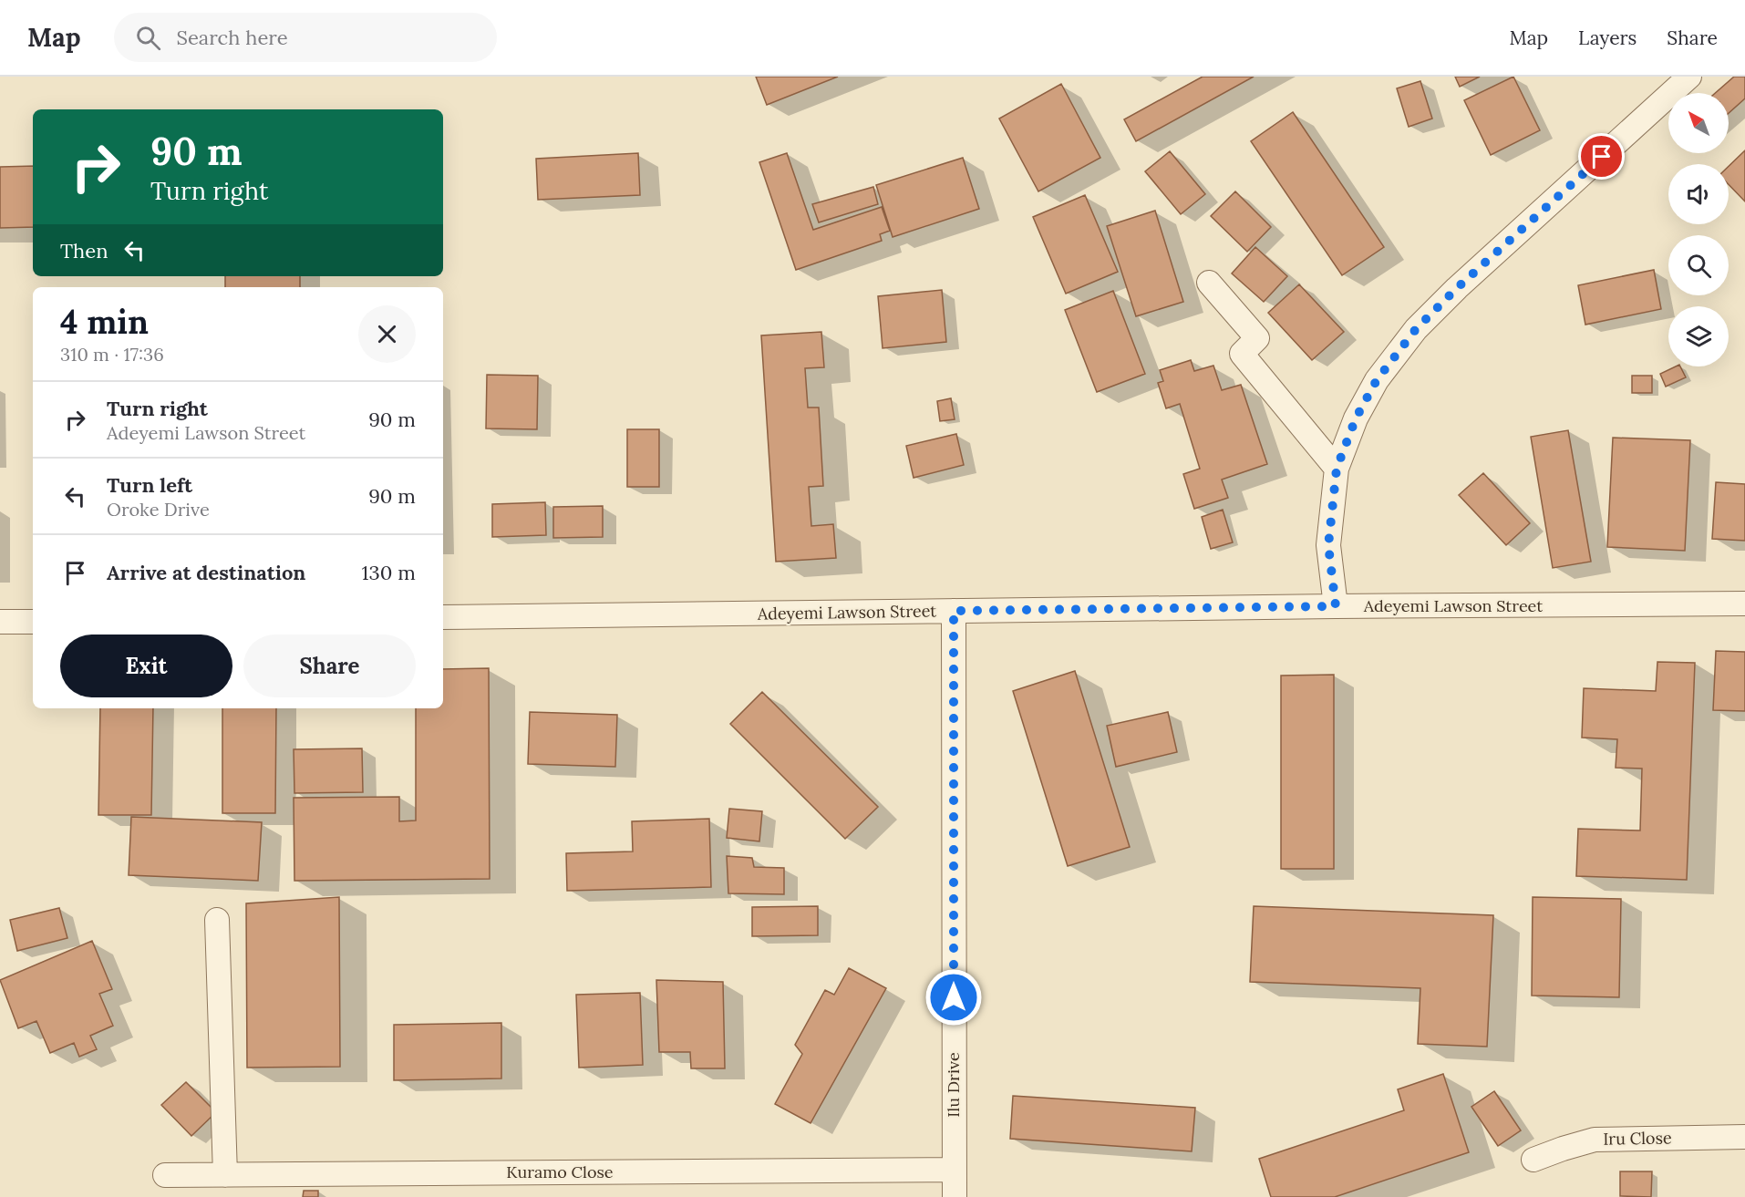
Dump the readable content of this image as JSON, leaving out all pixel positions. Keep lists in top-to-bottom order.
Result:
{
  "streets": {
    "street": [
      "Adeyemi Lawson Street",
      "Ilu Drive",
      "Iru Close",
      "Kuramo Close"
    ]
  },
  "crossings": [
    ["Adeyemi Lawson Street", "Ilu Drive"],
    ["Ilu Drive", "Kuramo Close"]
  ],
  "north": "top left",
  "page": {
    "header": "Map",
    "search": "Search here",
    "nav": ["Map", "Layers", "Share"],
    "turn": ["90 m", "Turn right"],
    "then": "Then",
    "heading": ["4 min", "310 m · 17:36"],
    "list": [
      {
        "name": "Turn right",
        "note": "Adeyemi Lawson Street",
        "value": "90 m"
      },
      {
        "name": "Turn left",
        "note": "Oroke Drive",
        "value": "90 m"
      },
      {
        "name": "Arrive at destination",
        "value": "130 m"
      }
    ],
    "buttons": ["Exit", "Share"]
  }
}
